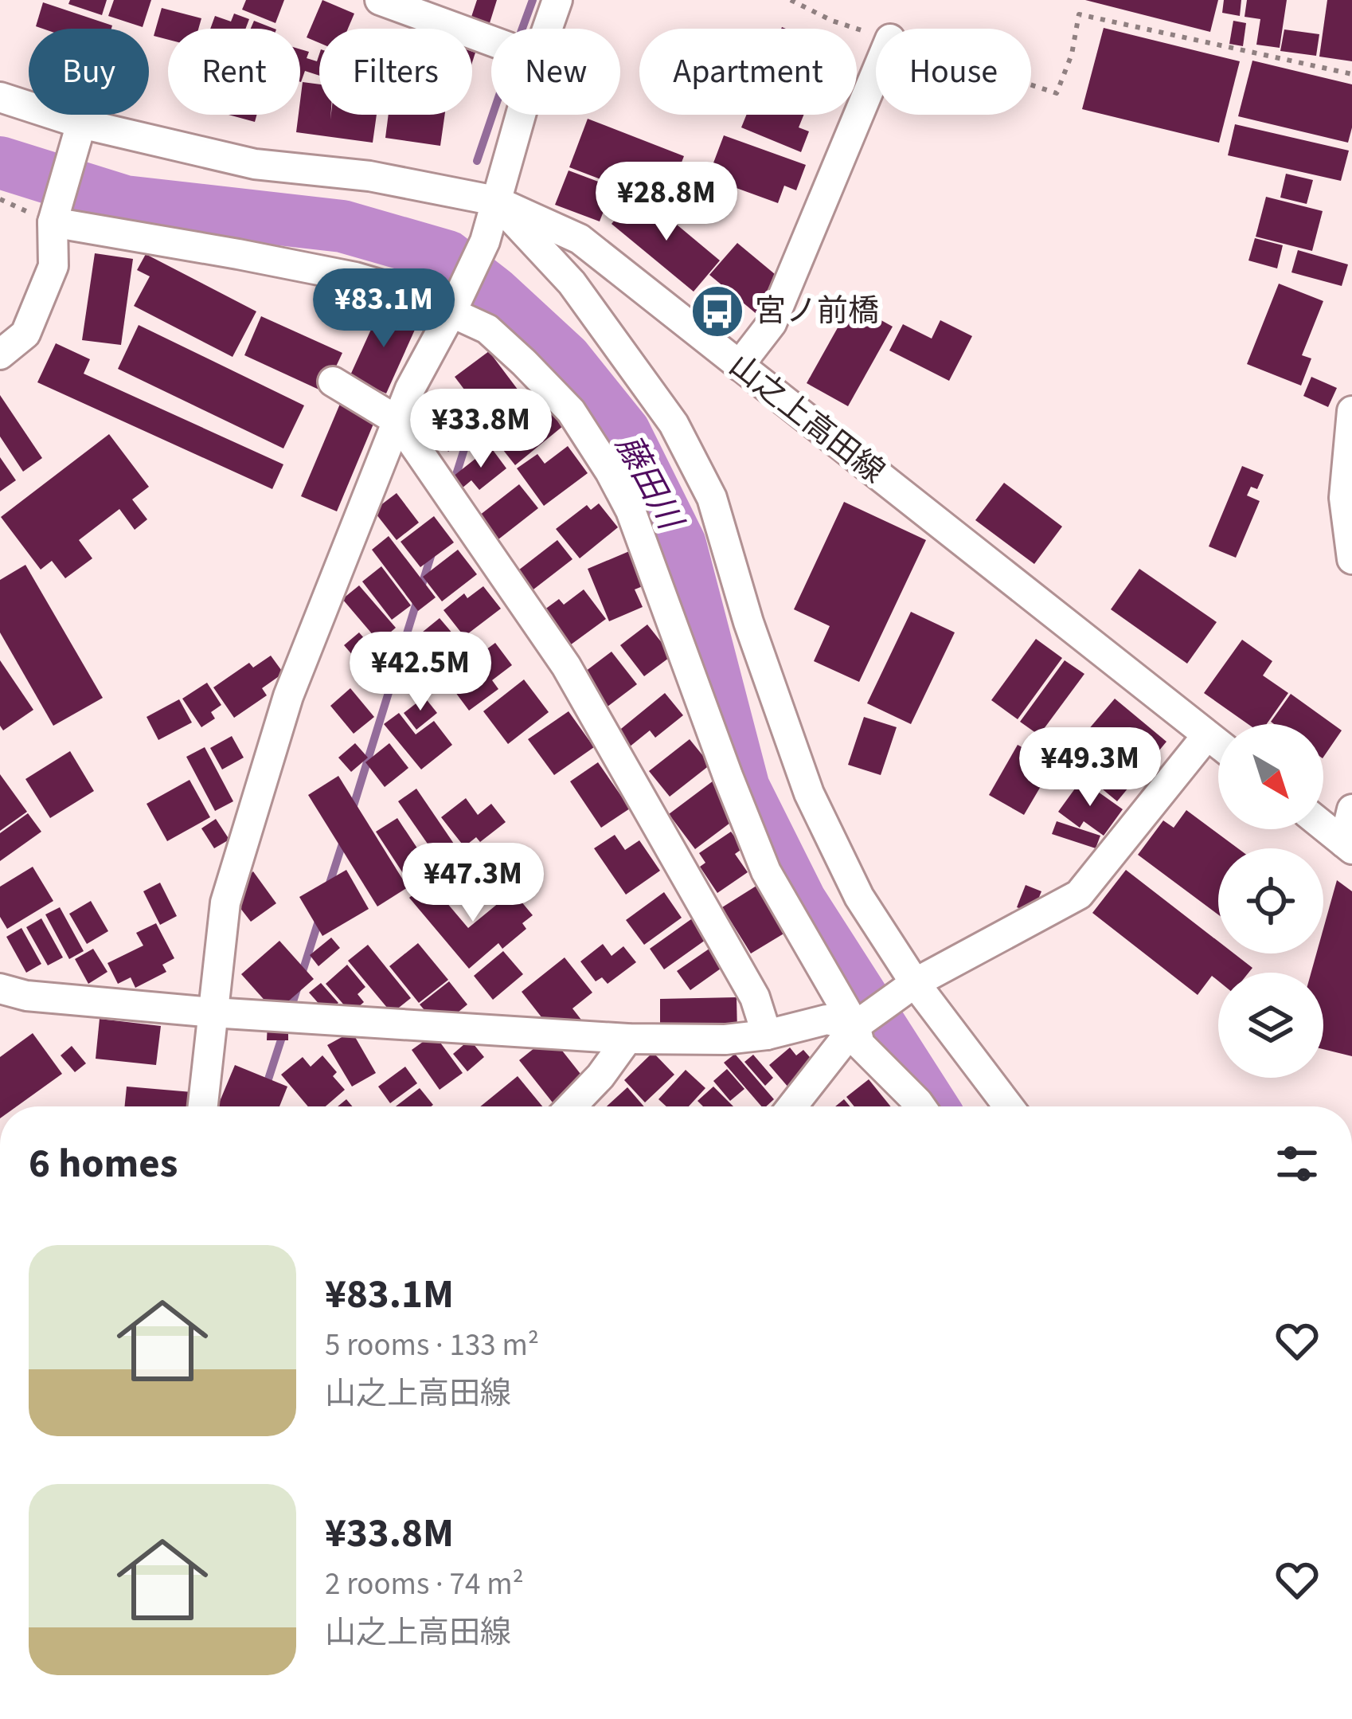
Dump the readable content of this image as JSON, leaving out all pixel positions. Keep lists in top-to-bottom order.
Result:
{
  "streets": {
    "street": ["山之上高田線"]
  },
  "water": ["藤田川"],
  "places": {
    "bus stop": ["宮ノ前橋"]
  },
  "north": "bottom right",
  "page": {
    "chip": [
      "Buy",
      "Rent",
      "Filters",
      "New",
      "Apartment",
      "House"
    ],
    "price": [
      "¥28.8M",
      "¥83.1M",
      "¥33.8M",
      "¥42.5M",
      "¥49.3M",
      "¥47.3M"
    ],
    "heading": "6 homes",
    "list": [
      {
        "name": "¥83.1M",
        "note": "5 rooms · 133 m² · 山之上高田線"
      },
      {
        "name": "¥33.8M",
        "note": "2 rooms · 74 m² · 山之上高田線"
      }
    ]
  }
}
